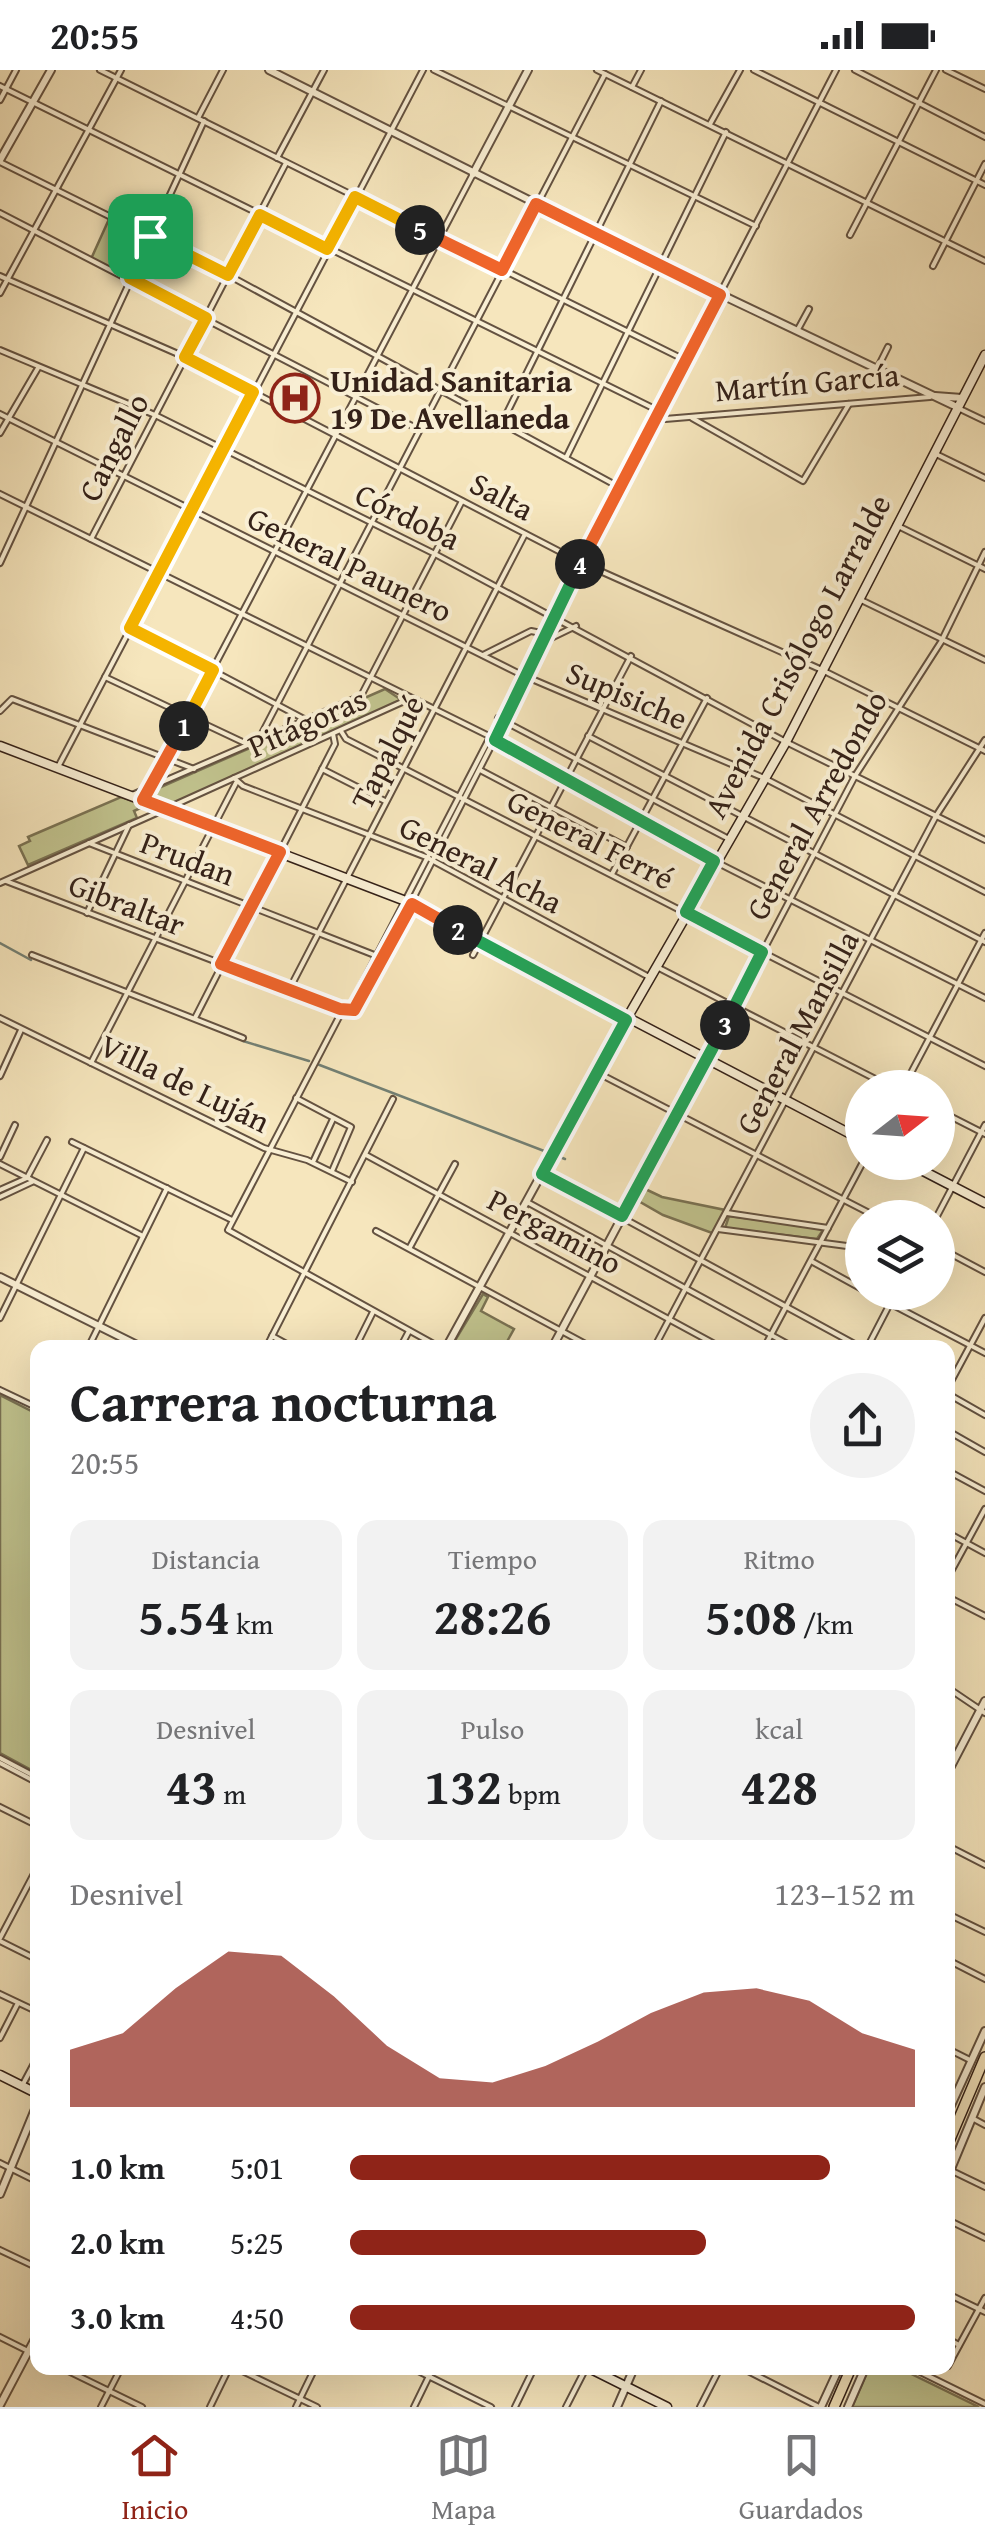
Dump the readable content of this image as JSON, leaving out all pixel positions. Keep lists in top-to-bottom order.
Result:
{
  "streets": {
    "main road": ["Avenida Crisólogo Larralde"],
    "street": [
      "Martín García",
      "Cangallo",
      "Salta",
      "Córdoba",
      "General Paunero",
      "Supisiche",
      "Pitágoras",
      "Tapalqué",
      "General Arredondo",
      "General Ferré",
      "Prudan",
      "General Acha",
      "Gibraltar",
      "General Mansilla",
      "Villa de Luján",
      "Pergamino"
    ]
  },
  "crossings": [
    ["Martín García", "Avenida Crisólogo Larralde"],
    ["Cangallo", "Salta"],
    ["Cangallo", "Córdoba"],
    ["Cangallo", "General Paunero"],
    ["Salta", "Avenida Crisólogo Larralde"],
    ["Salta", "Tapalqué"],
    ["Salta", "General Arredondo"],
    ["Salta", "General Mansilla"],
    ["Córdoba", "Avenida Crisólogo Larralde"],
    ["Córdoba", "Tapalqué"],
    ["Córdoba", "General Arredondo"],
    ["Córdoba", "General Mansilla"],
    ["General Paunero", "Supisiche"],
    ["General Paunero", "Tapalqué"],
    ["Avenida Crisólogo Larralde", "Supisiche"],
    ["Avenida Crisólogo Larralde", "General Ferré"],
    ["Avenida Crisólogo Larralde", "General Acha"],
    ["Avenida Crisólogo Larralde", "Pergamino"],
    ["Supisiche", "General Arredondo"],
    ["Supisiche", "General Mansilla"],
    ["Pitágoras", "General Ferré"],
    ["Pitágoras", "Prudan"],
    ["Pitágoras", "General Acha"],
    ["Pitágoras", "Gibraltar"],
    ["Tapalqué", "General Ferré"],
    ["Tapalqué", "Prudan"],
    ["Tapalqué", "General Acha"],
    ["Tapalqué", "Gibraltar"],
    ["General Arredondo", "General Ferré"],
    ["General Arredondo", "Pergamino"],
    ["General Ferré", "General Mansilla"],
    ["General Mansilla", "Pergamino"]
  ],
  "places": {
    "hospital": ["Unidad Sanitaria 19 De Avellaneda"]
  },
  "north": "right",
  "page": {
    "status": "20:55",
    "pins": [
      "5",
      "4",
      "1",
      "2",
      "3"
    ],
    "heading": ["Carrera nocturna", "20:55"],
    "stats": [
      ["Distancia", "5.54 km"],
      ["Tiempo", "28:26"],
      ["Ritmo", "5:08 /km"],
      ["Desnivel", "43 m"],
      ["Pulso", "132 bpm"],
      ["kcal", "428"]
    ],
    "chart": ["Desnivel", "123–152 m"],
    "list": [
      {
        "name": "1.0 km",
        "note": "5:01"
      },
      {
        "name": "2.0 km",
        "note": "5:25"
      },
      {
        "name": "3.0 km",
        "note": "4:50"
      }
    ],
    "tabs": ["Inicio", "Mapa", "Guardados"]
  }
}
